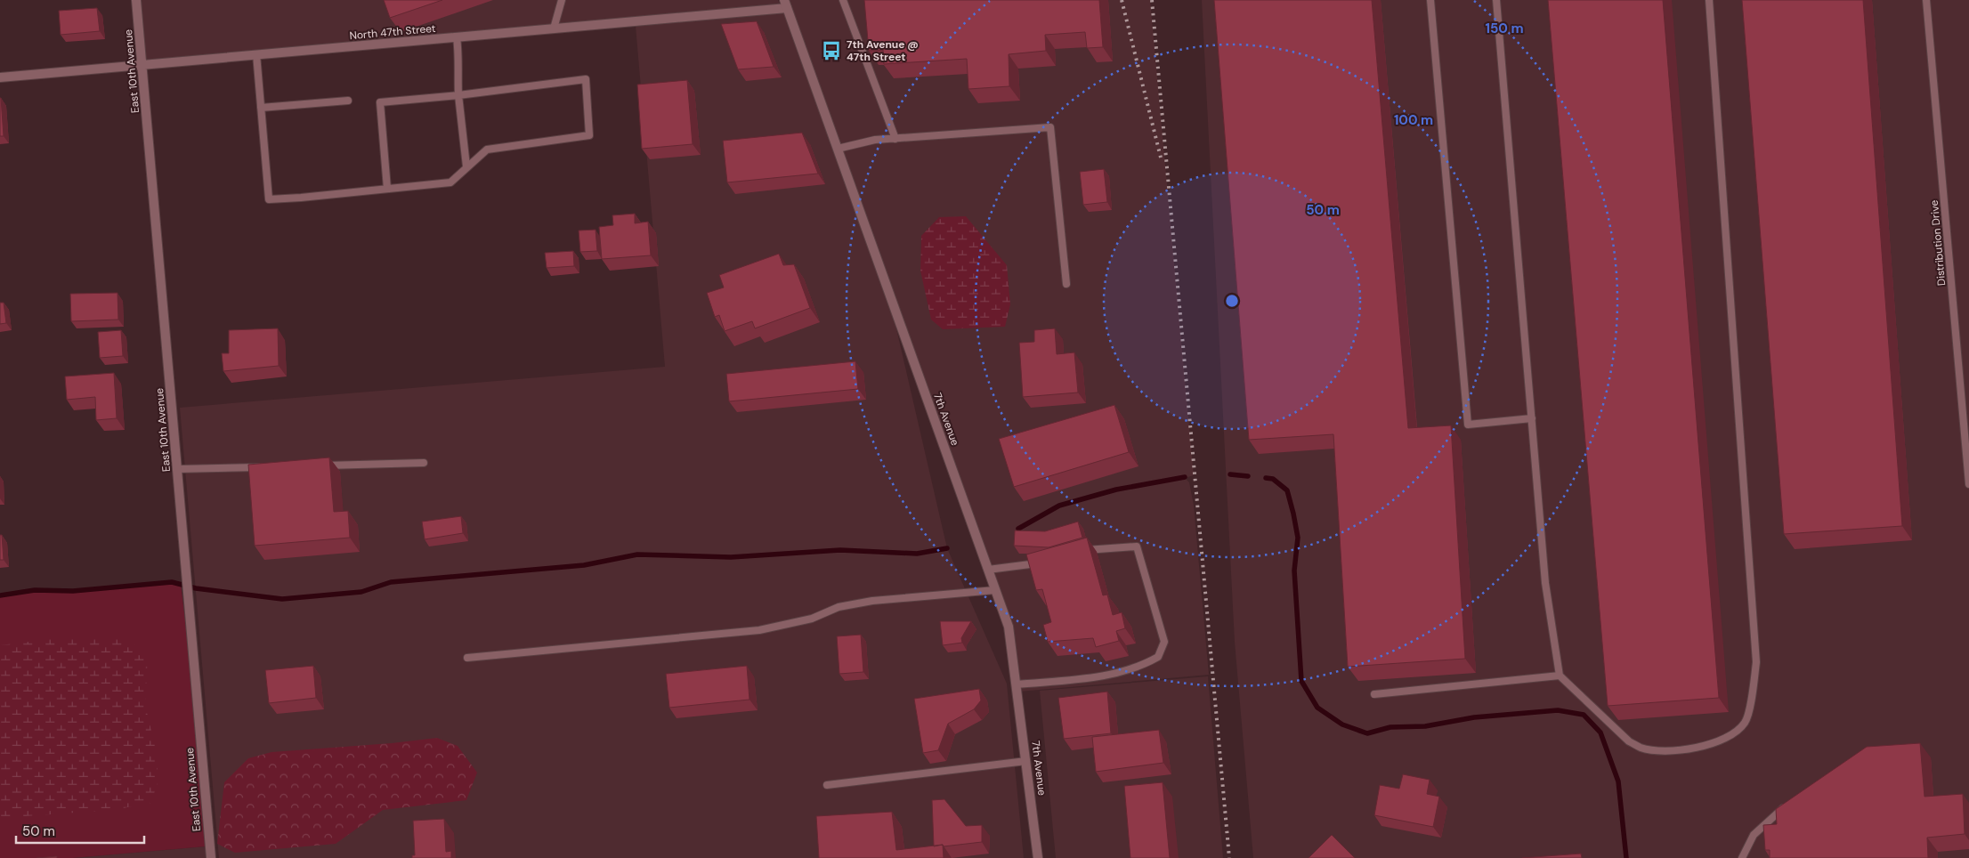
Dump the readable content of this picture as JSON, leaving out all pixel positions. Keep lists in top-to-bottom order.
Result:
{
  "streets": {
    "street": ["North 47th Street", "East 10th Avenue", "7th Avenue"],
    "lane": ["Distribution Drive"]
  },
  "crossings": [
    ["North 47th Street", "East 10th Avenue"],
    ["North 47th Street", "7th Avenue"]
  ],
  "places": {
    "bus stop": ["7th Avenue @ 47th Street"]
  },
  "scale_bar": "50 m",
  "rings": ["150 m", "100 m", "50 m"]
}
